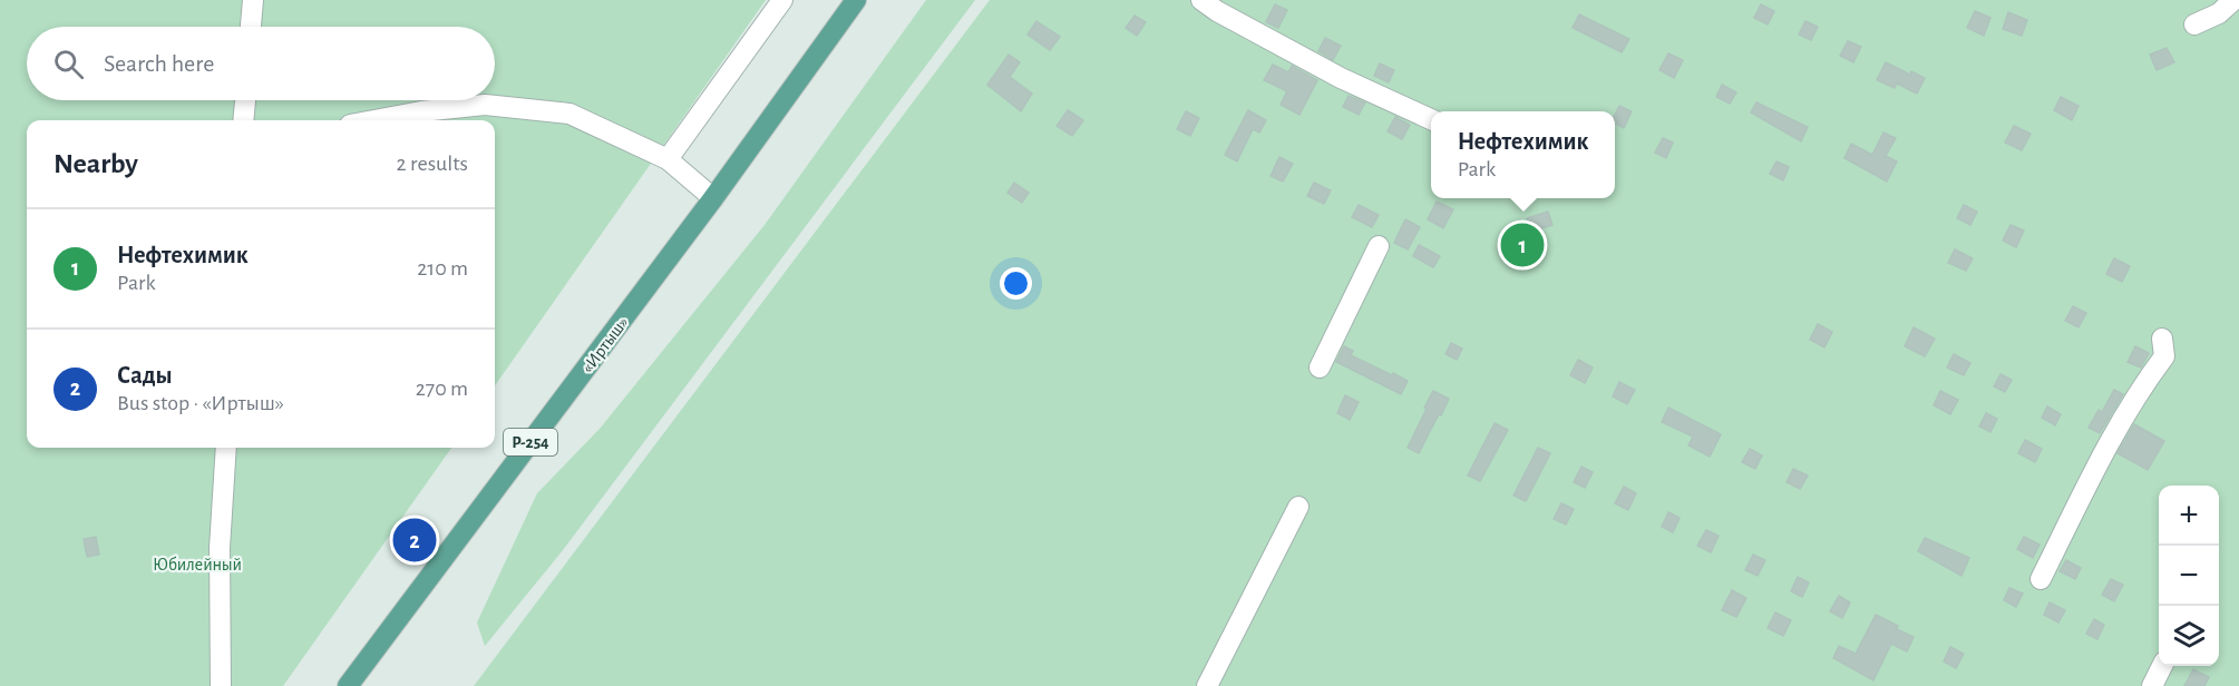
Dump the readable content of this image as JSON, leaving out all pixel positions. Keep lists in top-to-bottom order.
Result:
{
  "streets": {
    "main road": ["«Иртыш»", "Р-254"]
  },
  "parks": ["Юбилейный"],
  "page": {
    "search": "Search here",
    "popup": ["Нефтехимик", "Park"],
    "heading": ["Nearby", "2 results"],
    "list": [
      {
        "mark": "1",
        "name": "Нефтехимик",
        "note": "Park",
        "value": "210 m"
      },
      {
        "mark": "2",
        "name": "Сады",
        "note": "Bus stop · «Иртыш»",
        "value": "270 m"
      }
    ],
    "pins": ["1", "2"],
    "map_buttons": ["+", "−"]
  }
}
